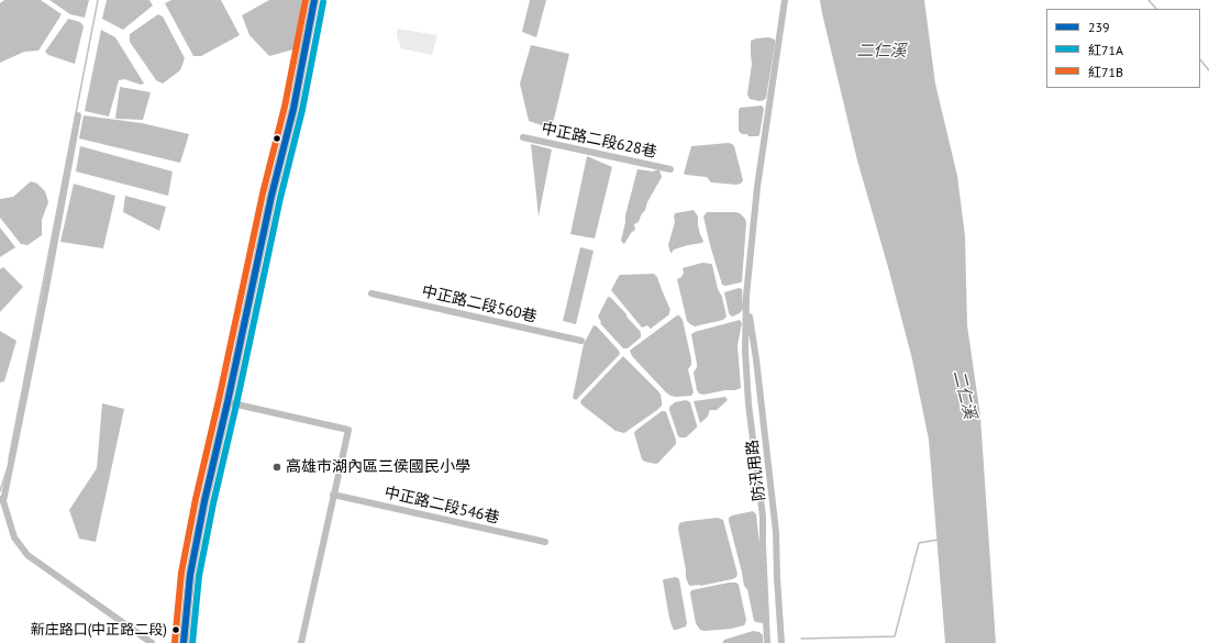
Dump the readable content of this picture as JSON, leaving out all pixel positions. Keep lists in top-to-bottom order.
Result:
{
  "streets": {
    "street": [
      "中正路二段628巷",
      "中正路二段560巷",
      "防汛用路",
      "中正路二段546巷"
    ]
  },
  "water": ["二仁溪"],
  "places": ["高雄市湖內區三侯國民小學", "新庄路口(中正路二段)"],
  "lines": ["transit line 239", "transit line 紅71B", "transit line 紅71A"],
  "legend": ["239", "紅71A", "紅71B"]
}
